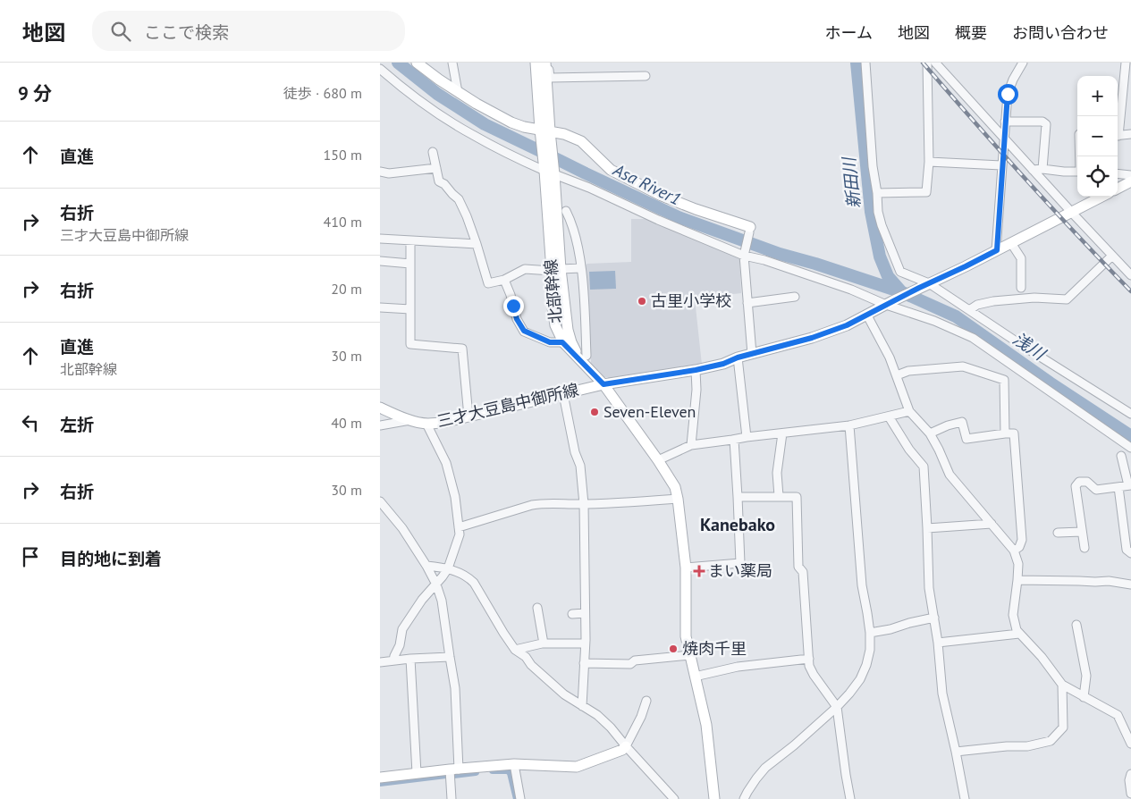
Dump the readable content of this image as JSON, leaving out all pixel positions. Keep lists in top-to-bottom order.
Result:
{
  "streets": {
    "street": ["北部幹線", "三才大豆島中御所線"]
  },
  "districts": ["Kanebako"],
  "water": ["新田川", "Asa River1", "浅川"],
  "places": {
    "other": ["古里小学校", "Seven-Eleven", "焼肉千里"],
    "health": ["まい薬局"]
  },
  "page": {
    "header": "地図",
    "search": "ここで検索",
    "nav": [
      "ホーム",
      "地図",
      "概要",
      "お問い合わせ"
    ],
    "heading": ["9 分", "徒歩 · 680 m"],
    "map_buttons": ["+", "−"],
    "list": [
      ["直進", "150 m"],
      ["右折", "三才大豆島中御所線", "410 m"],
      ["右折", "20 m"],
      ["直進", "北部幹線", "30 m"],
      ["左折", "40 m"],
      ["右折", "30 m"],
      "目的地に到着"
    ]
  }
}
